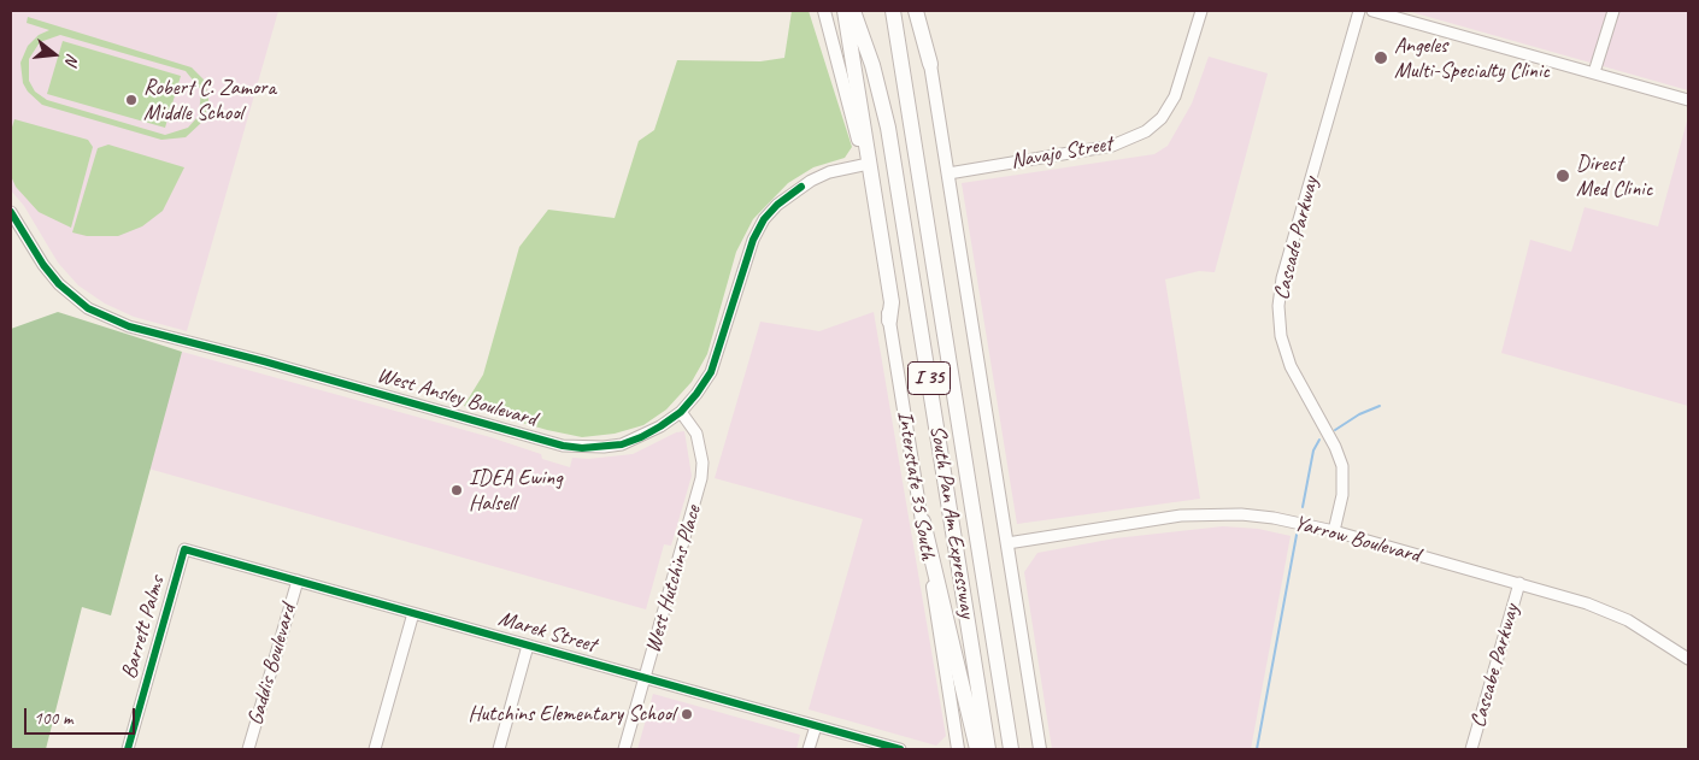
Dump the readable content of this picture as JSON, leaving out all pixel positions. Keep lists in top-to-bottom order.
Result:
{
  "streets": {
    "highway": ["I 35", "South Pan Am Expressway"],
    "main road": ["Interstate 35 South"],
    "street": [
      "Navajo Street",
      "Cascade Parkway",
      "West Ansley Boulevard",
      "Yarrow Boulevard",
      "West Hutchins Place",
      "Barrett Palms",
      "Marek Street",
      "Gaddis Boulevard",
      "Cascabe Parkway"
    ]
  },
  "crossings": [
    ["Cascade Parkway", "Yarrow Boulevard"],
    ["West Ansley Boulevard", "Interstate 35 South"],
    ["West Ansley Boulevard", "West Hutchins Place"],
    ["Yarrow Boulevard", "Cascabe Parkway"],
    ["West Hutchins Place", "Marek Street"],
    ["Barrett Palms", "Marek Street"],
    ["Marek Street", "Gaddis Boulevard"]
  ],
  "places": [
    "Angeles Multi-Specialty Clinic",
    "Robert C. Zamora Middle School",
    "Direct Med Clinic",
    "IDEA Ewing Halsell",
    "Hutchins Elementary School"
  ],
  "scale_bar": "100 m",
  "north": "right"
}
